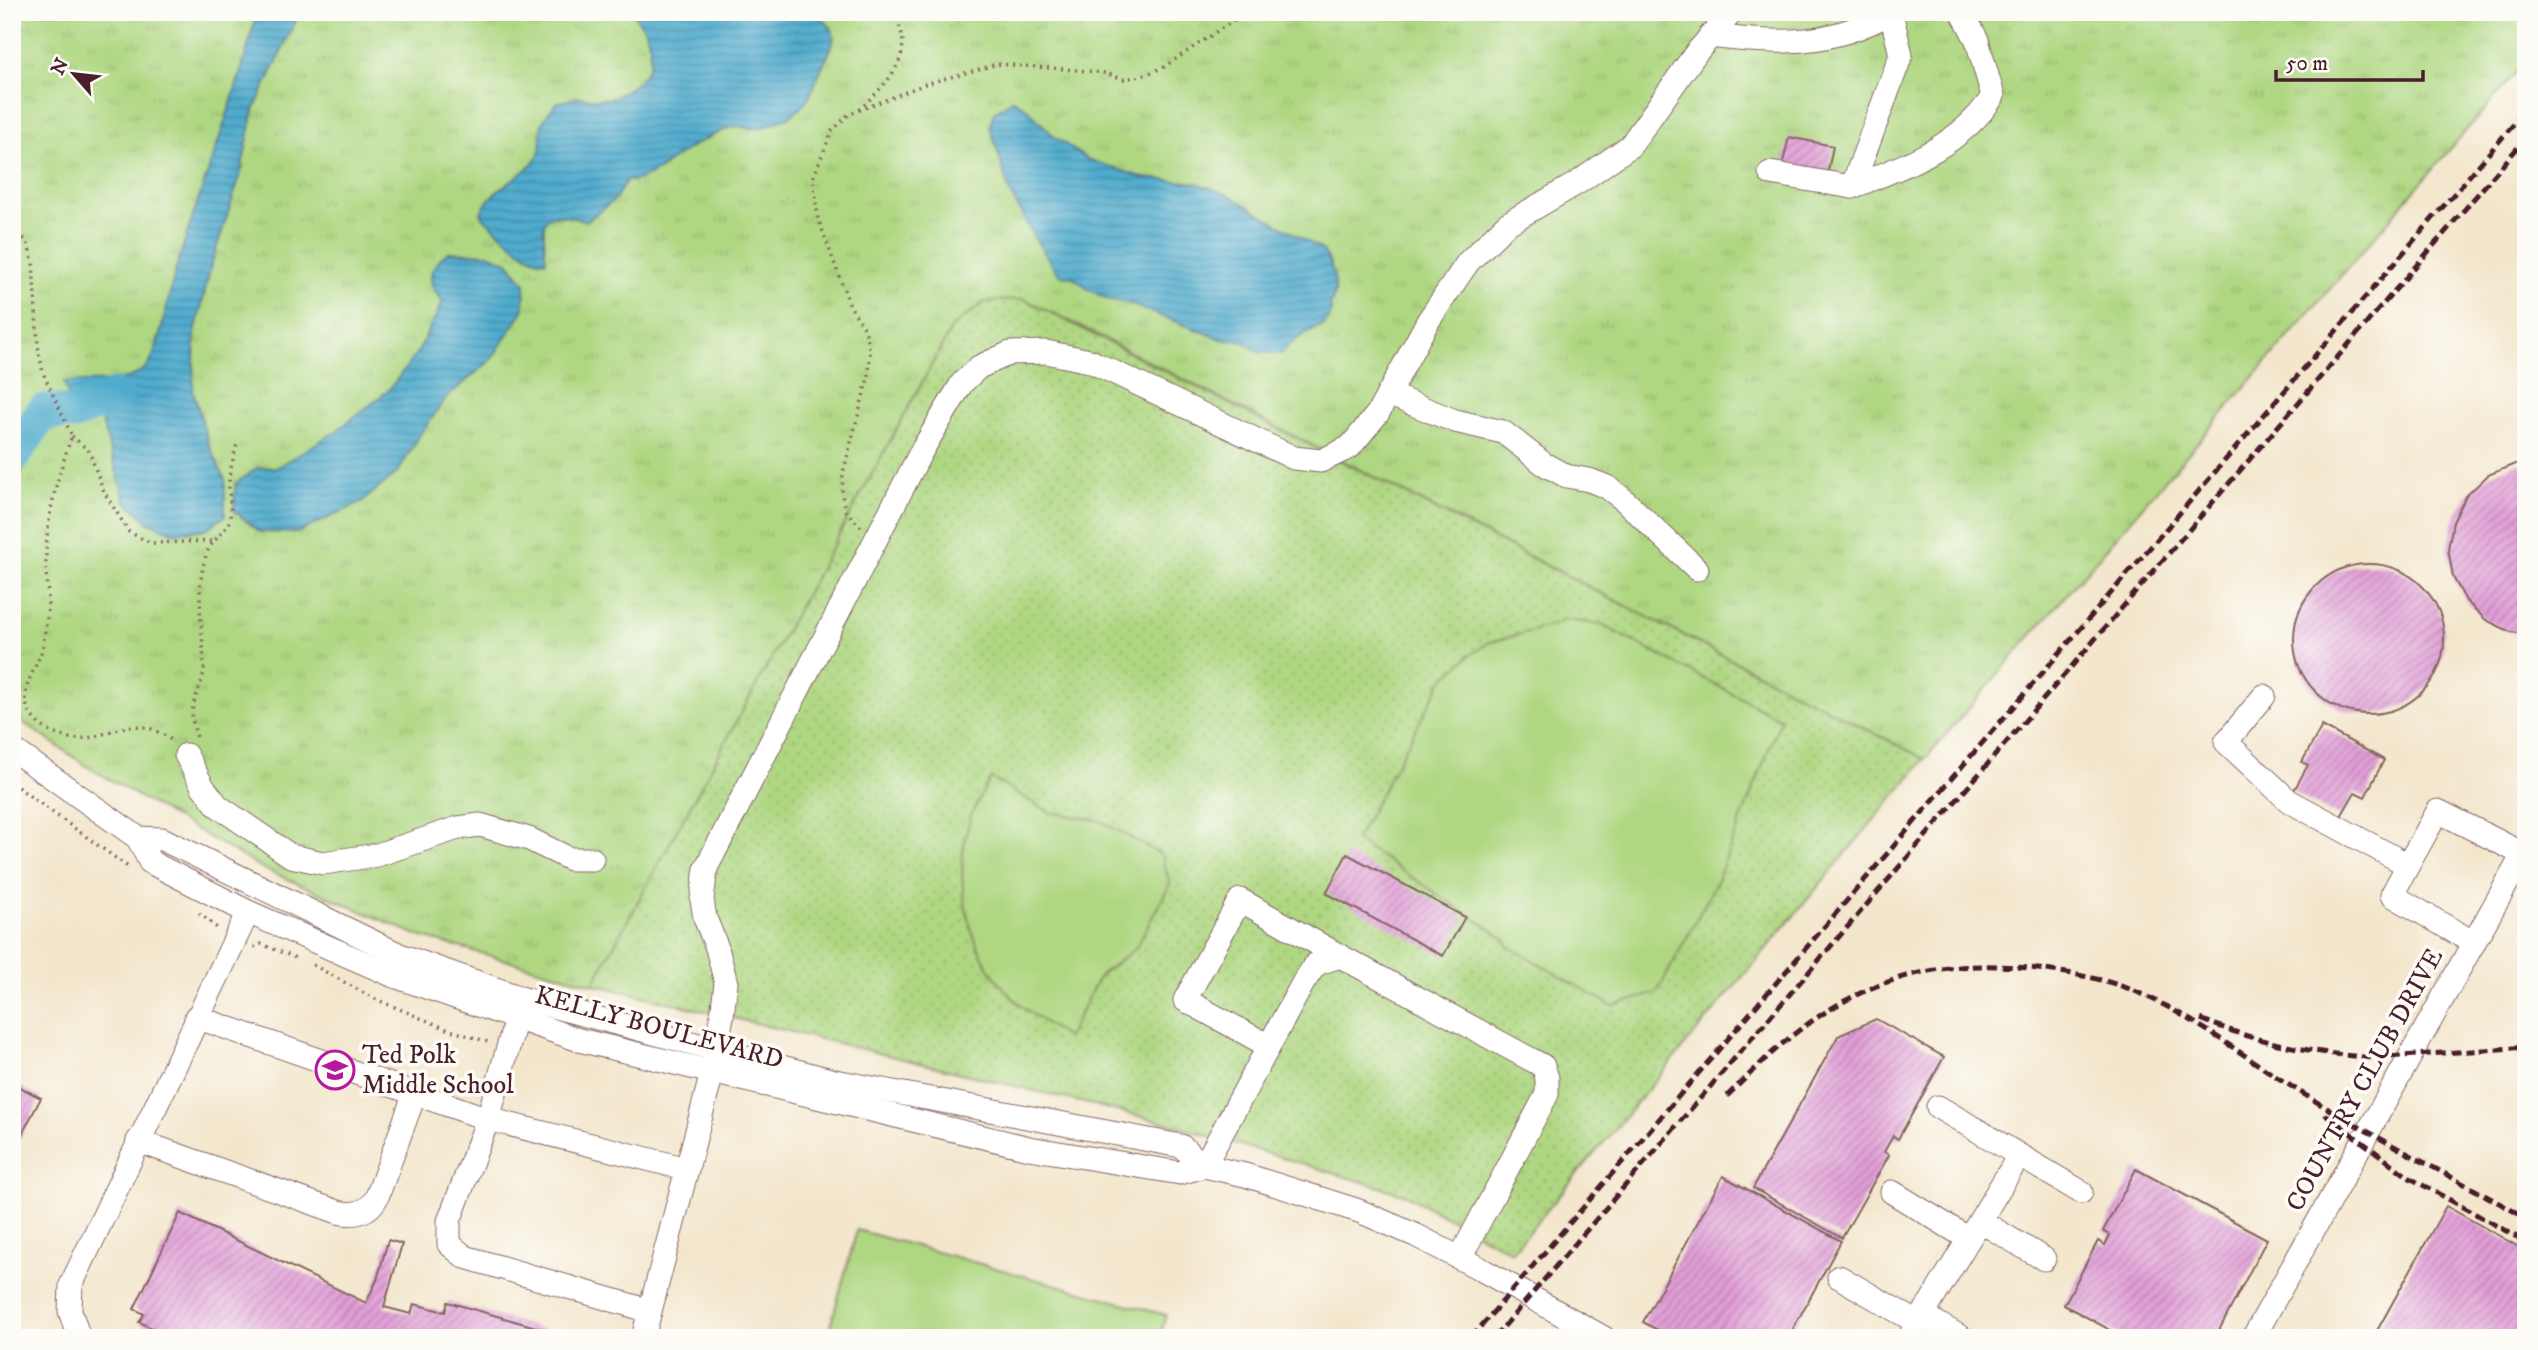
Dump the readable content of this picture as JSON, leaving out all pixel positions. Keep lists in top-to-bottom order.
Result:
{
  "streets": {
    "street": ["KELLY BOULEVARD", "COUNTRY CLUB DRIVE"]
  },
  "places": {
    "school or university": ["Ted Polk Middle School"]
  },
  "scale_bar": "50 m",
  "north": "top left"
}
